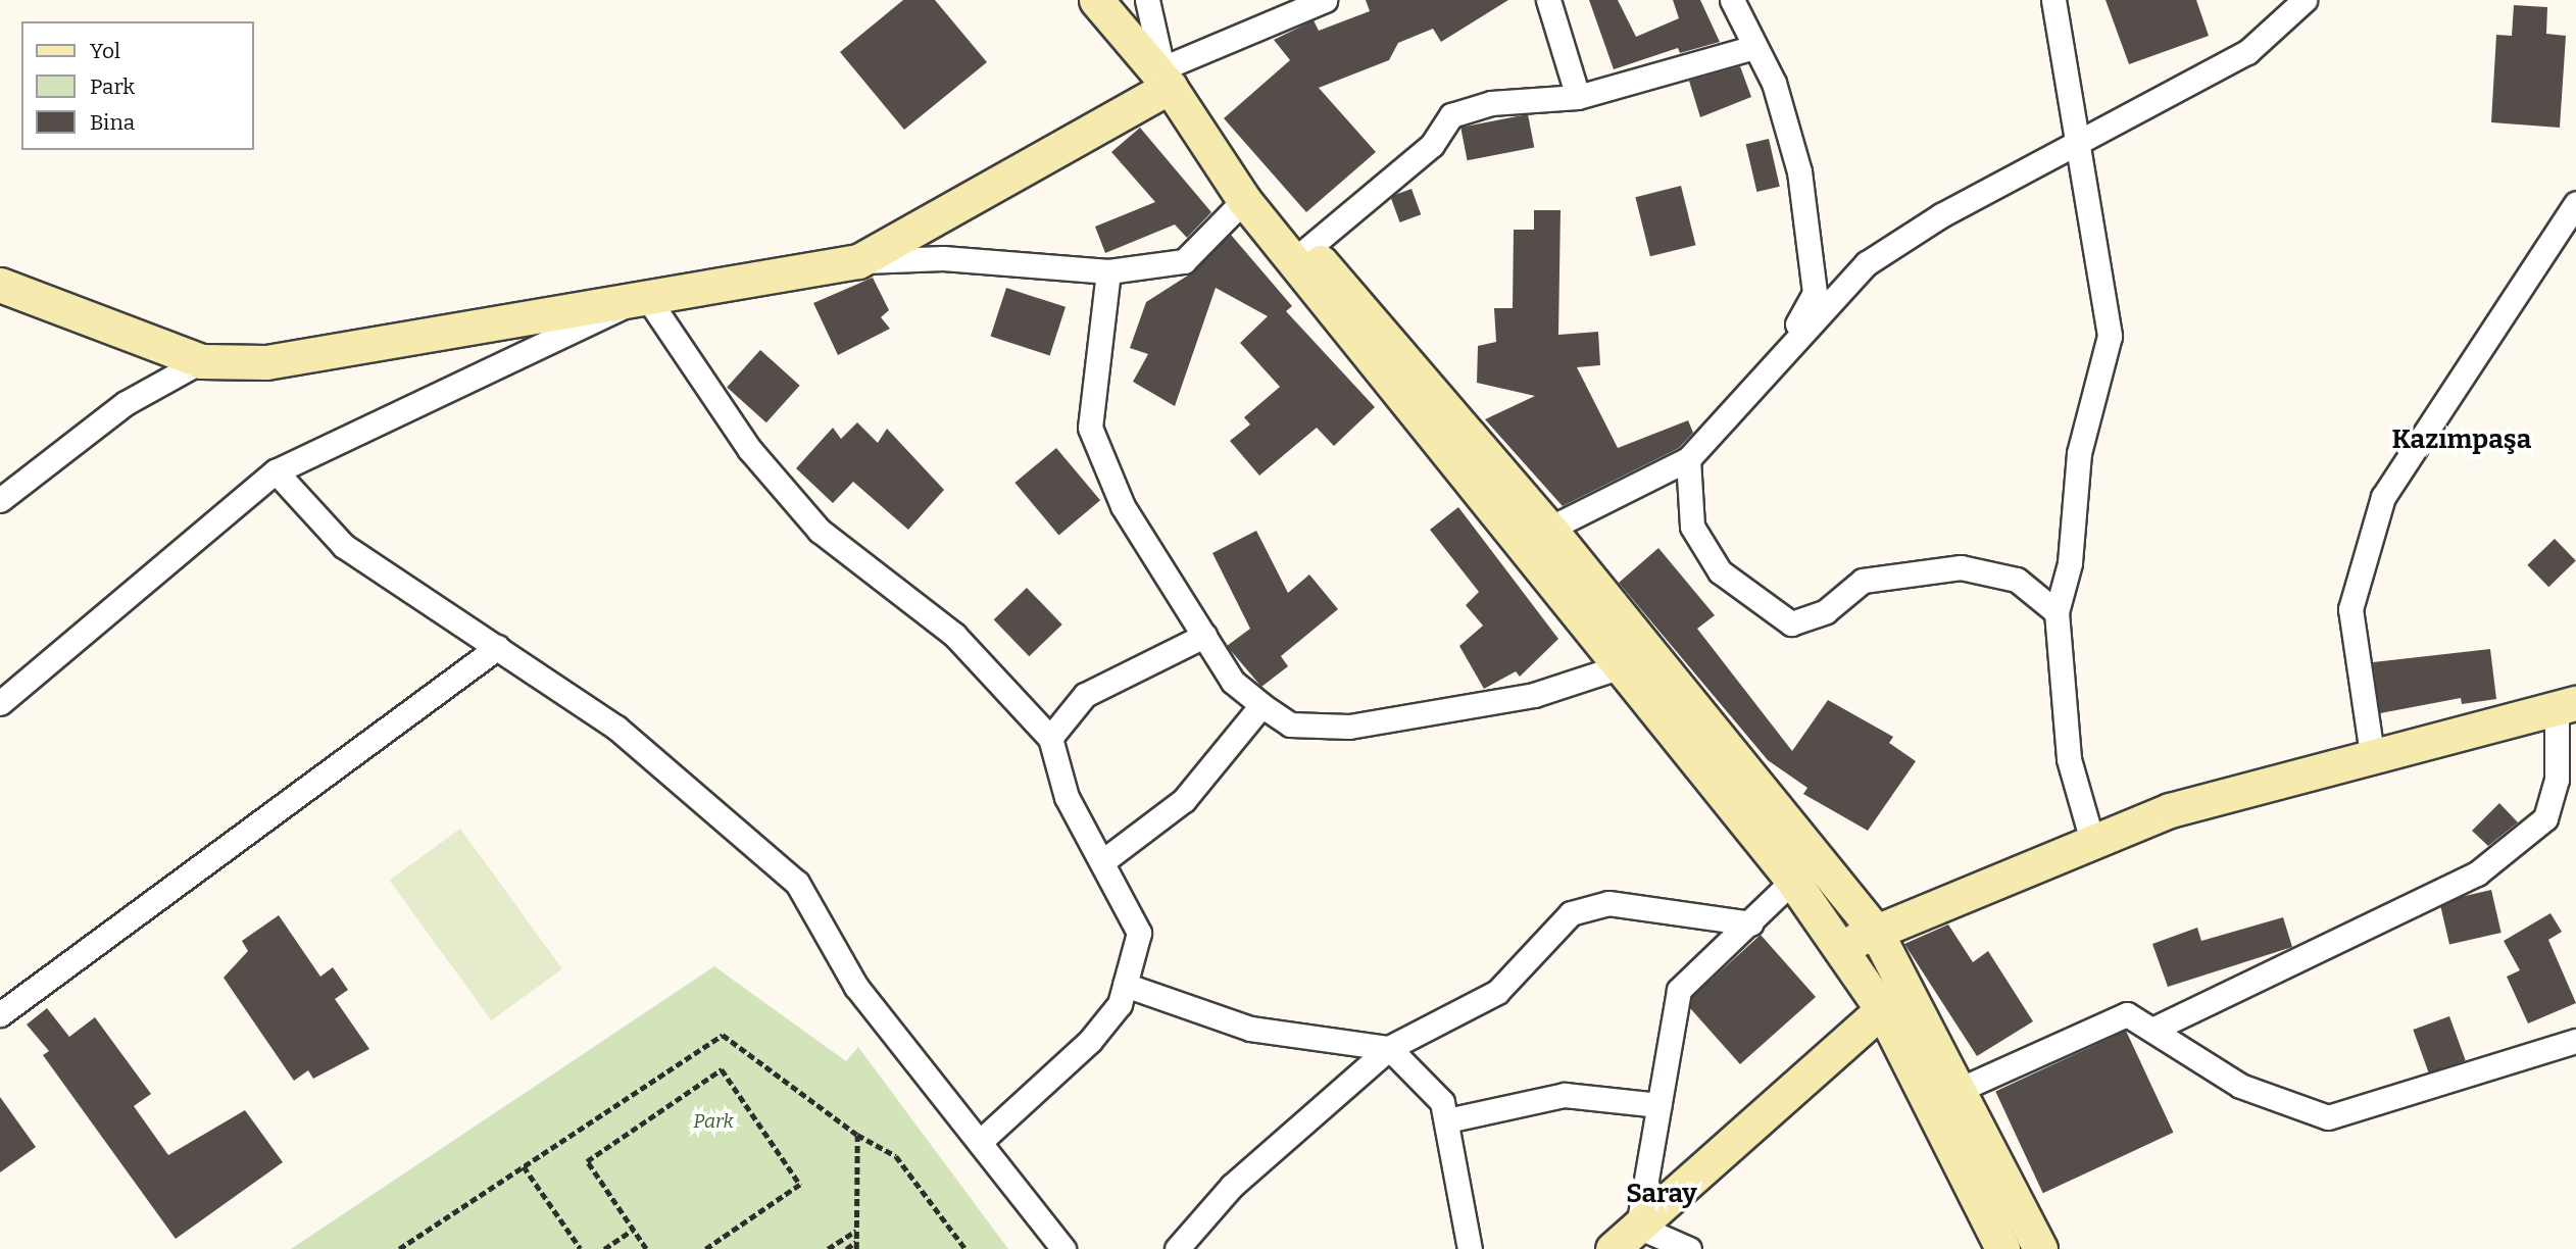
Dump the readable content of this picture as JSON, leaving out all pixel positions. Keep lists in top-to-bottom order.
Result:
{
  "districts": ["Kazımpaşa", "Saray"],
  "parks": ["Park"],
  "legend": ["Yol", "Park", "Bina"]
}
